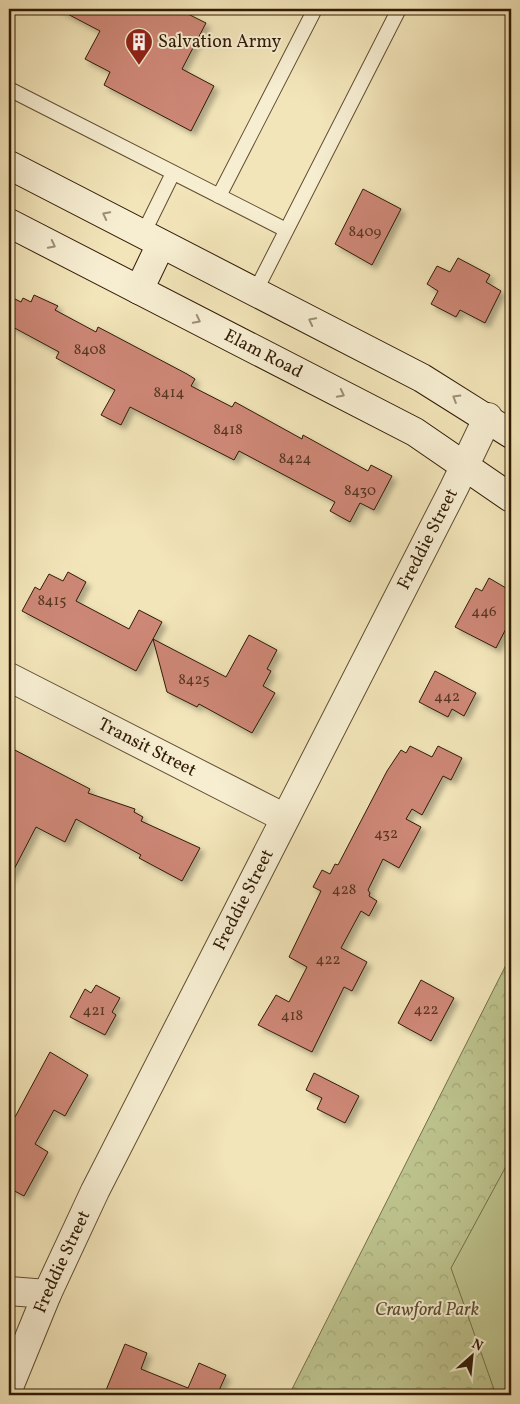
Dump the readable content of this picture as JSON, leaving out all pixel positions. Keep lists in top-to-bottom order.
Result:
{
  "streets": {
    "street": ["Elam Road", "Freddie Street", "Transit Street"]
  },
  "crossings": [
    ["Elam Road", "Freddie Street"],
    ["Freddie Street", "Transit Street"]
  ],
  "parks": ["Crawford Park"],
  "places": {
    "building": ["Salvation Army"]
  },
  "house_numbers": [
    "8409",
    "8408",
    "8414",
    "8418",
    "8424",
    "8430",
    "8415",
    "446",
    "8425",
    "442",
    "432",
    "428",
    "422",
    "422",
    "421",
    "418"
  ],
  "north": "top right"
}
